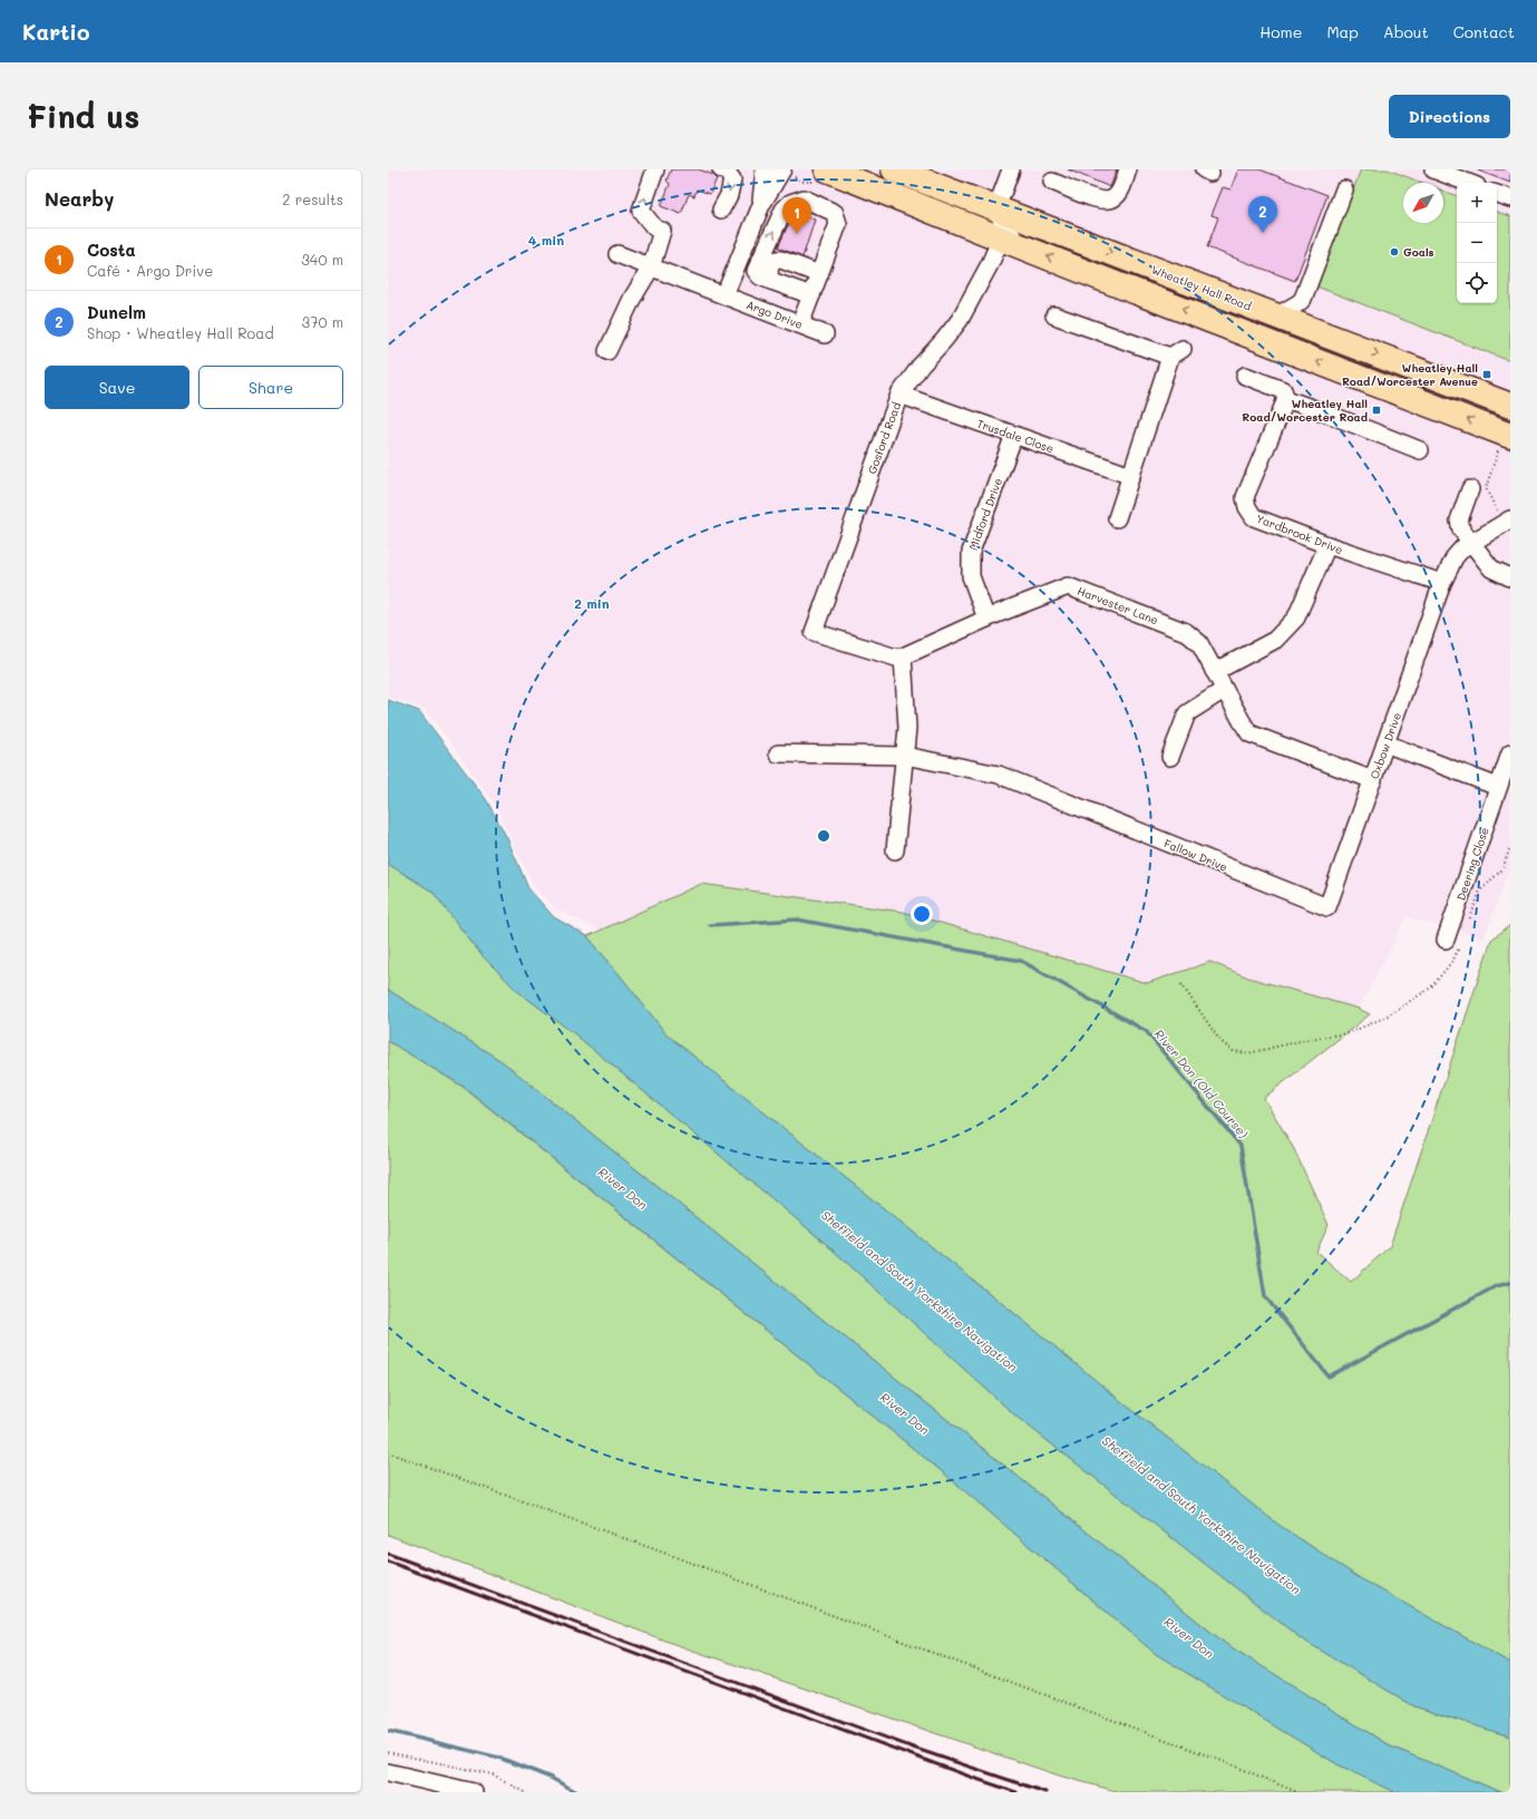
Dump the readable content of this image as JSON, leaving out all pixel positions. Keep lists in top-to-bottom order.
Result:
{
  "streets": {
    "highway": ["Wheatley Hall Road"],
    "street": [
      "Argo Drive",
      "Trusdale Close",
      "Gosford Road",
      "Midford Drive",
      "Yardbrook Drive",
      "Harvester Lane",
      "Oxbow Drive",
      "Fallow Drive",
      "Deering Close"
    ]
  },
  "crossings": [
    ["Trusdale Close", "Gosford Road"],
    ["Trusdale Close", "Midford Drive"],
    ["Gosford Road", "Harvester Lane"],
    ["Midford Drive", "Harvester Lane"],
    ["Yardbrook Drive", "Oxbow Drive"],
    ["Harvester Lane", "Oxbow Drive"],
    ["Oxbow Drive", "Fallow Drive"]
  ],
  "water": ["River Don (Old Course)", "River Don", "Sheffield and South Yorkshire Navigation"],
  "places": {
    "other": ["Goals"],
    "transit": ["Wheatley Hall Road/Worcester Avenue", "Wheatley Hall Road/Worcester Road"]
  },
  "north": "bottom left",
  "page": {
    "header": "Kartio",
    "nav": [
      "Home",
      "Map",
      "About",
      "Contact"
    ],
    "buttons": [
      "Directions",
      ["Save", "Share"]
    ],
    "title": "Find us",
    "heading": ["Nearby", "2 results"],
    "map_buttons": ["+", "−"],
    "pins": ["2", "1"],
    "list": [
      {
        "mark": "1",
        "name": "Costa",
        "note": "Café · Argo Drive",
        "value": "340 m"
      },
      {
        "mark": "2",
        "name": "Dunelm",
        "note": "Shop · Wheatley Hall Road",
        "value": "370 m"
      }
    ]
  },
  "rings": ["4 min", "2 min"]
}
